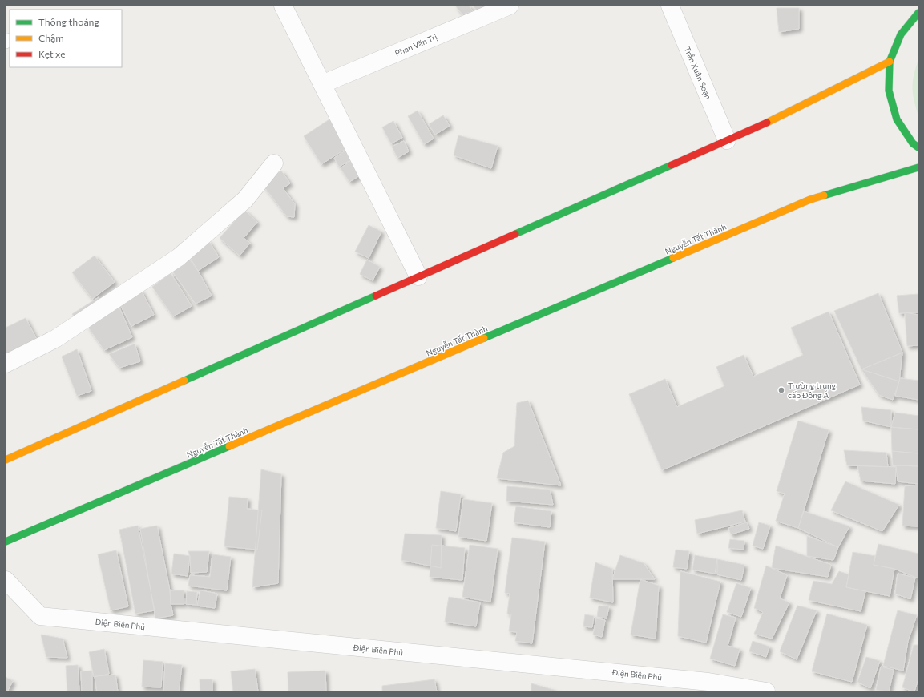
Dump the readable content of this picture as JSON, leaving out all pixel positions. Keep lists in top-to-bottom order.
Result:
{
  "streets": {
    "main road": ["Nguyễn Tất Thành"],
    "street": ["Phan Văn Trị", "Trần Xuân Soạn", "Điện Biên Phủ"]
  },
  "places": ["Trường trung cấp Đông Á"],
  "legend": ["Thông thoáng", "Chậm", "Kẹt xe"]
}
